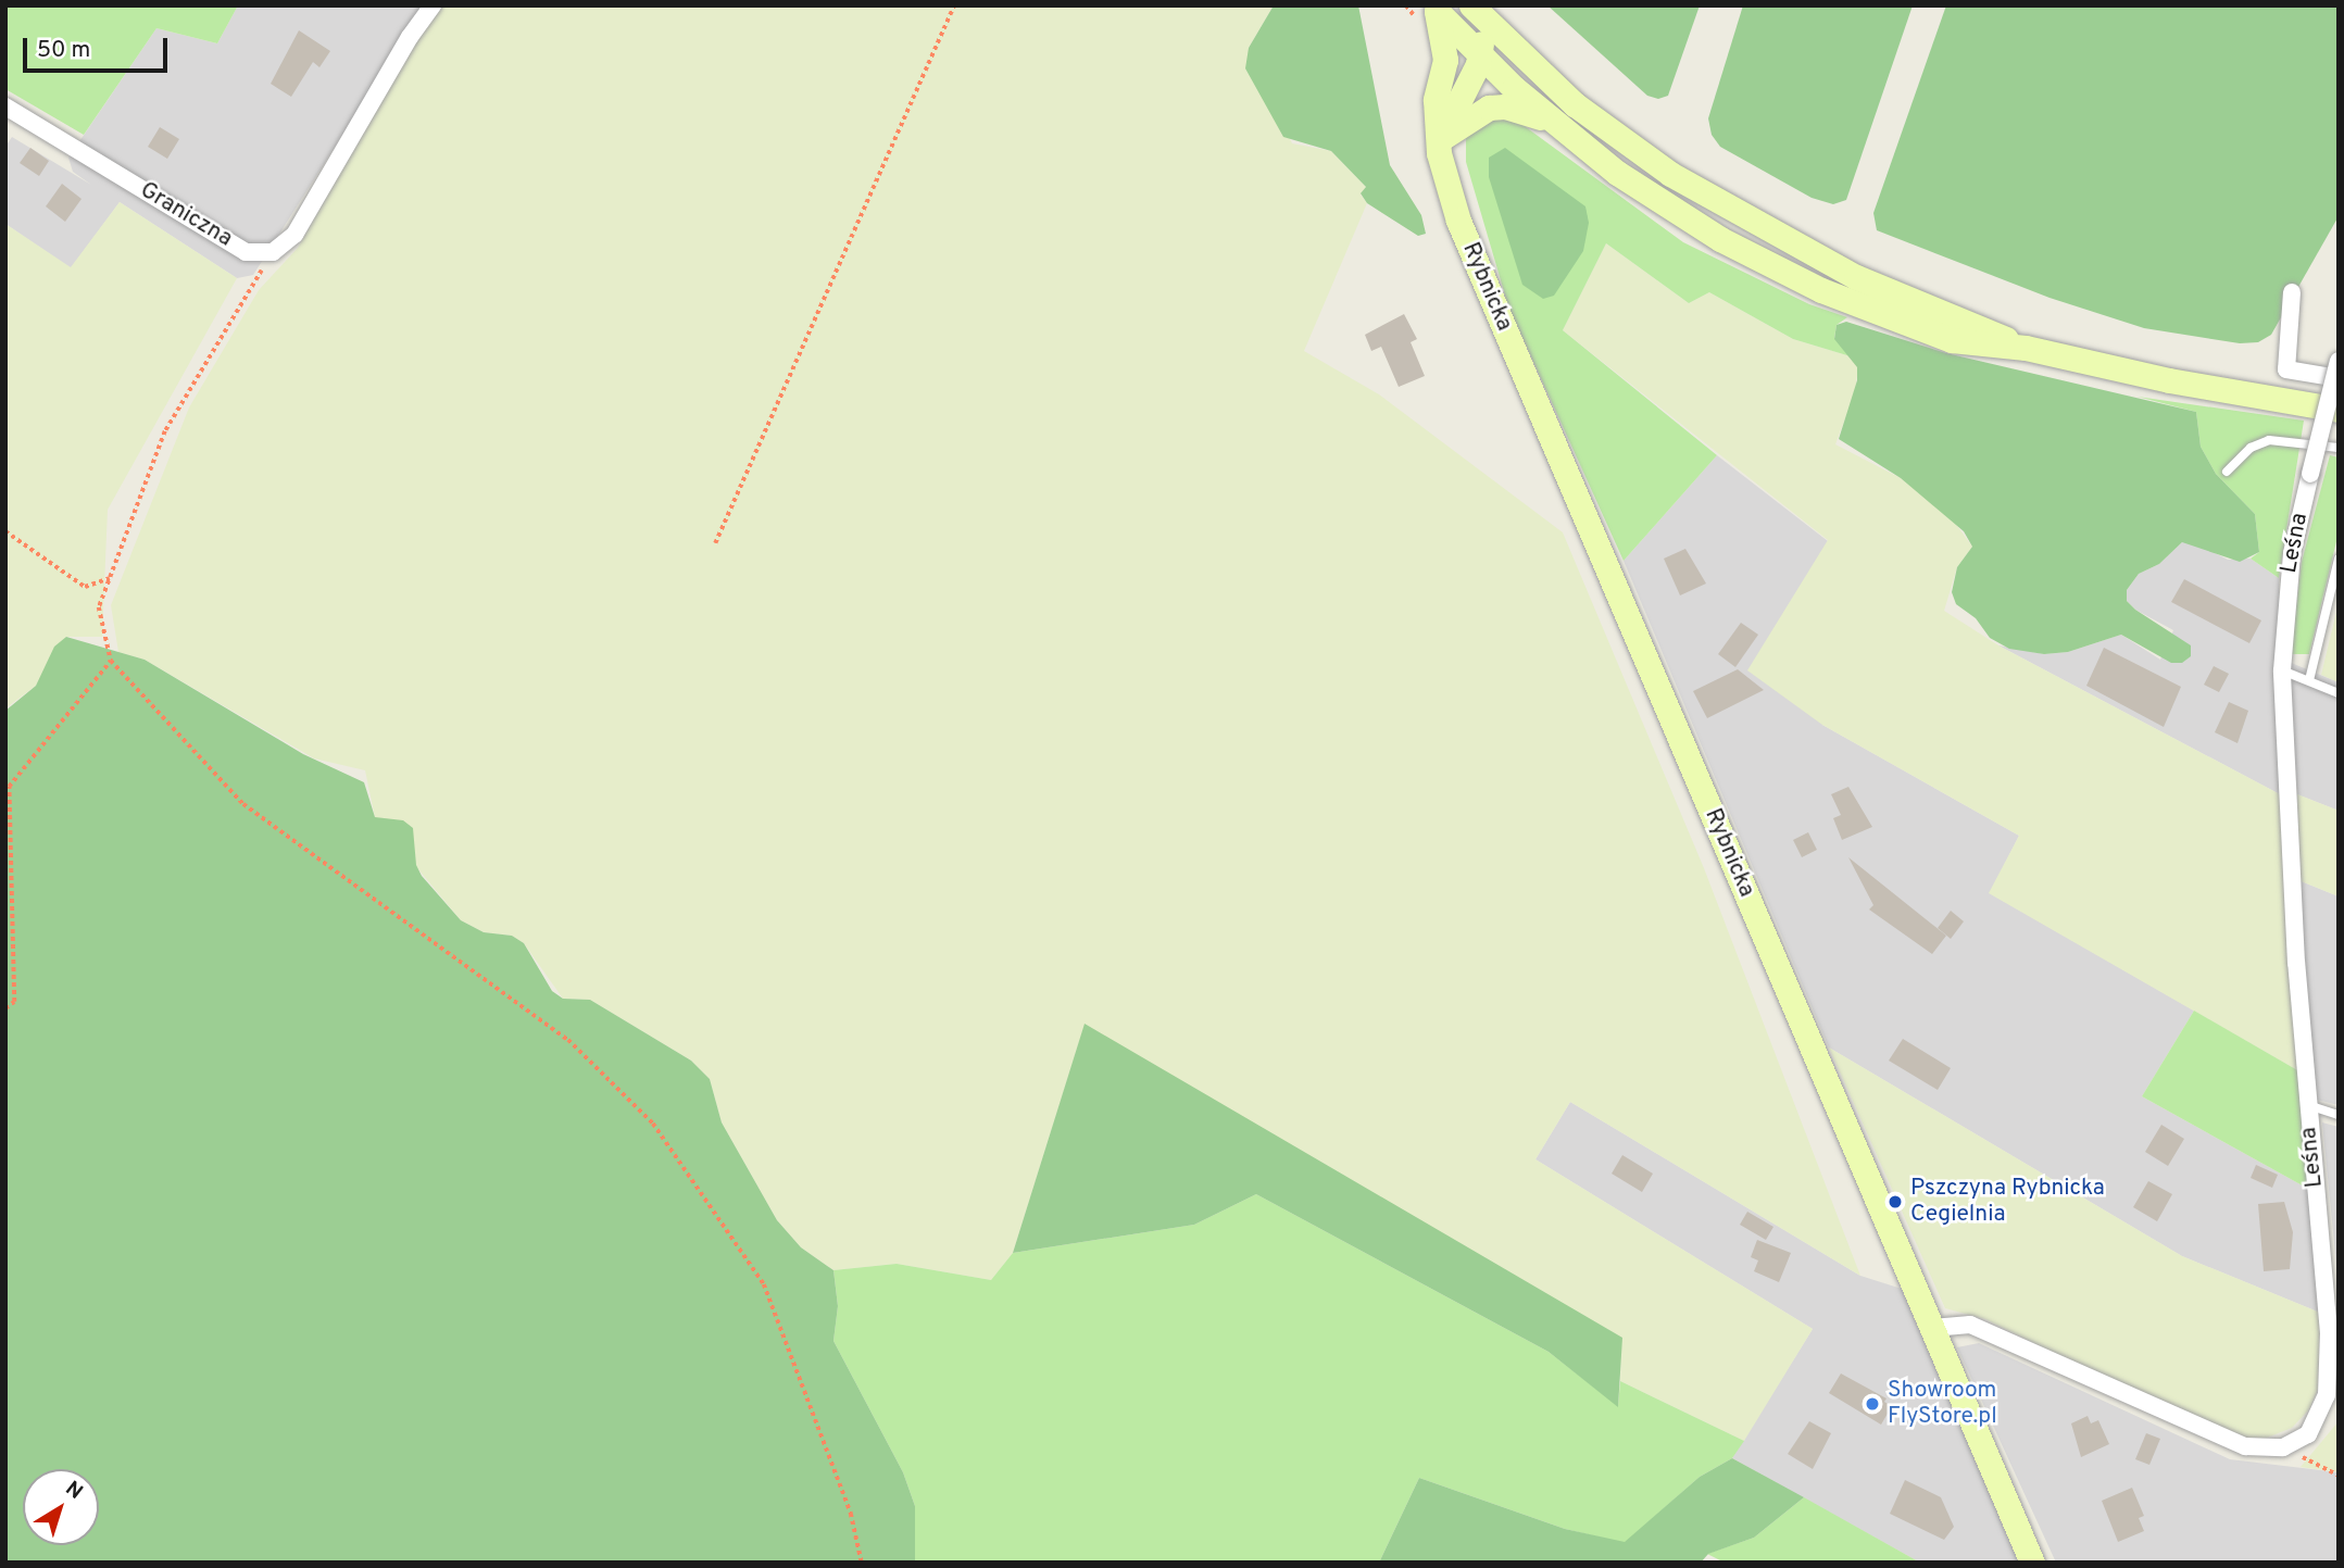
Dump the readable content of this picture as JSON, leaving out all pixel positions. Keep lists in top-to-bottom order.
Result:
{
  "streets": {
    "main road": ["Rybnicka"],
    "street": ["Graniczna", "Leśna"]
  },
  "places": ["Pszczyna Rybnicka Cegielnia", "Showroom FlyStore.pl"],
  "scale_bar": "50 m",
  "north": "top right"
}
